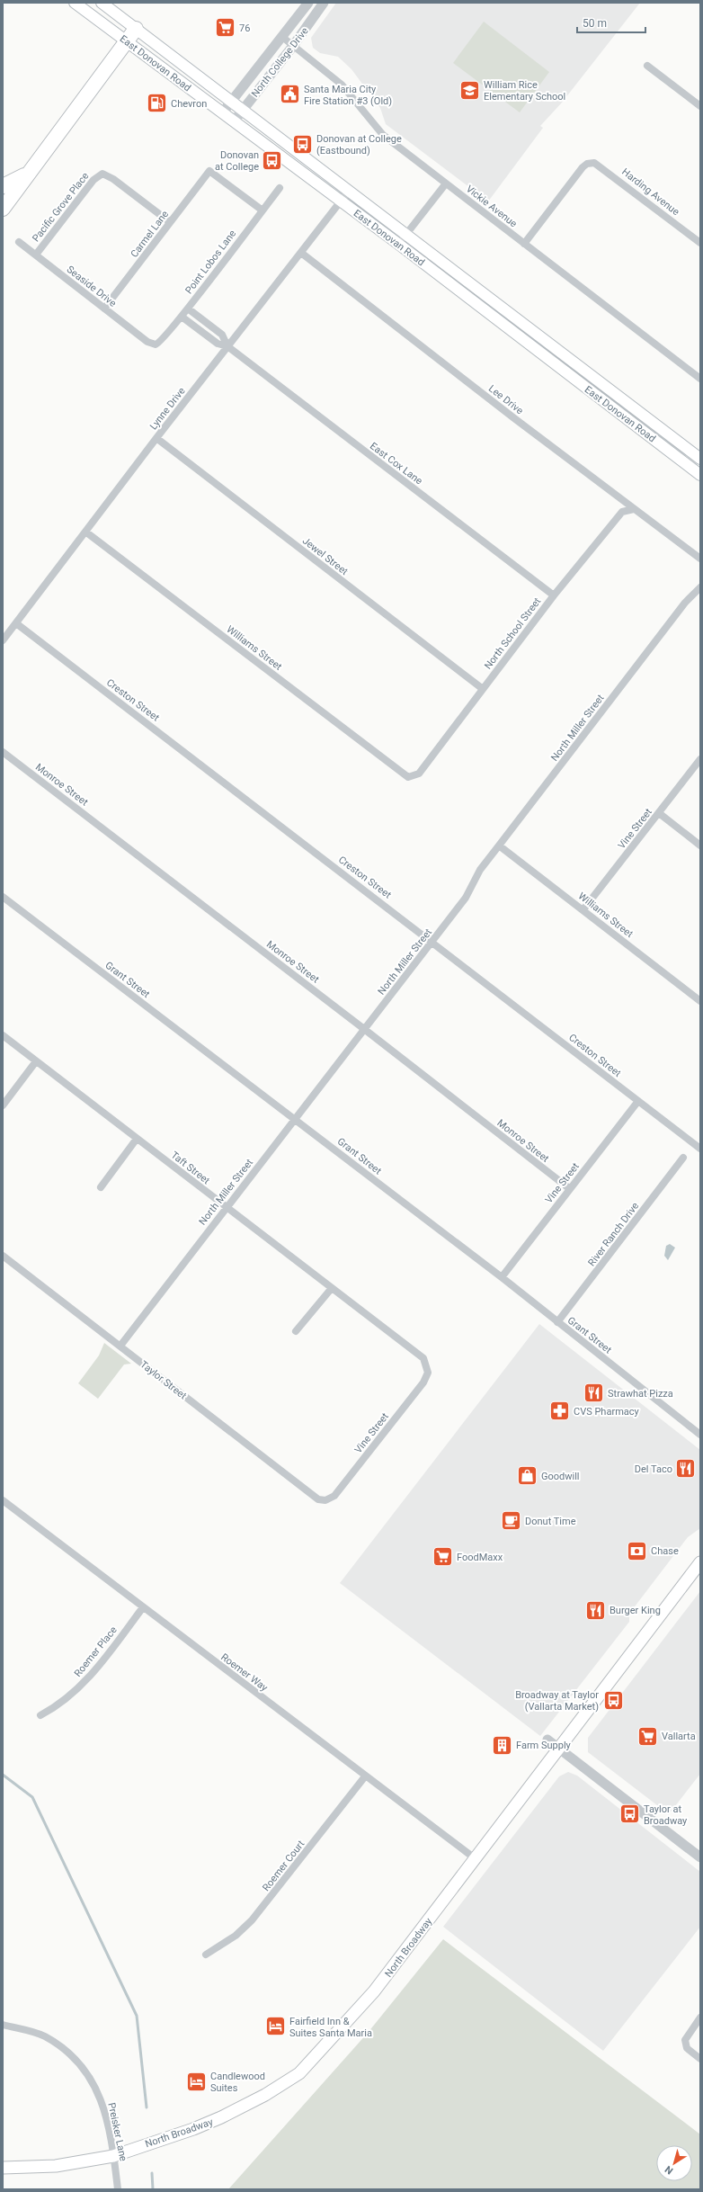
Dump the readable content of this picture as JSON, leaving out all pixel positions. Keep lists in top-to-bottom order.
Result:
{
  "streets": {
    "main road": ["East Donovan Road", "North Broadway"],
    "street": [
      "North College Drive",
      "Harding Avenue",
      "Vickie Avenue",
      "Pacific Grove Place",
      "Carmel Lane",
      "Point Lobos Lane",
      "Seaside Drive",
      "Lee Drive",
      "Lynne Drive",
      "East Cox Lane",
      "Jewel Street",
      "North School Street",
      "Williams Street",
      "Creston Street",
      "North Miller Street",
      "Monroe Street",
      "Vine Street",
      "Grant Street",
      "Taft Street",
      "River Ranch Drive",
      "Taylor Street",
      "Roemer Place",
      "Roemer Way",
      "Roemer Court",
      "Preisker Lane"
    ]
  },
  "crossings": [
    ["North College Drive", "East Donovan Road"],
    ["North College Drive", "Vickie Avenue"],
    ["East Donovan Road", "Lynne Drive"],
    ["Harding Avenue", "Vickie Avenue"],
    ["Pacific Grove Place", "Carmel Lane"],
    ["Pacific Grove Place", "Seaside Drive"],
    ["Carmel Lane", "Point Lobos Lane"],
    ["Carmel Lane", "Seaside Drive"],
    ["Point Lobos Lane", "Seaside Drive"],
    ["Point Lobos Lane", "East Cox Lane"],
    ["Lee Drive", "Lynne Drive"],
    ["Lee Drive", "North School Street"],
    ["Lynne Drive", "East Cox Lane"],
    ["Lynne Drive", "Jewel Street"],
    ["Lynne Drive", "Williams Street"],
    ["Lynne Drive", "Creston Street"],
    ["East Cox Lane", "North School Street"],
    ["Jewel Street", "North School Street"],
    ["North School Street", "Williams Street"],
    ["Williams Street", "North Miller Street"],
    ["Williams Street", "Vine Street"],
    ["Creston Street", "North Miller Street"],
    ["Creston Street", "Vine Street"],
    ["North Miller Street", "Monroe Street"],
    ["North Miller Street", "Grant Street"],
    ["North Miller Street", "Taft Street"],
    ["North Miller Street", "Taylor Street"],
    ["Monroe Street", "Vine Street"],
    ["Vine Street", "Grant Street"],
    ["Vine Street", "Taft Street"],
    ["Vine Street", "Taylor Street"],
    ["Grant Street", "River Ranch Drive"],
    ["Roemer Place", "Roemer Way"],
    ["Roemer Way", "Roemer Court"],
    ["Roemer Way", "North Broadway"],
    ["North Broadway", "Preisker Lane"]
  ],
  "places": {
    "supermarket": ["76", "FoodMaxx", "Vallarta"],
    "school or university": ["William Rice Elementary School"],
    "public building": ["Santa Maria City Fire Station #3 (Old)"],
    "fuel station": ["Chevron"],
    "bus stop": [
      "Donovan at College (Eastbound)",
      "Donovan at College",
      "Broadway at Taylor (Vallarta Market)",
      "Taylor at Broadway"
    ],
    "restaurant": ["Strawhat Pizza", "Del Taco", "Burger King"],
    "pharmacy": ["CVS Pharmacy"],
    "shop": ["Goodwill"],
    "cafe": ["Donut Time"],
    "bank": ["Chase"],
    "building": ["Farm Supply"],
    "hotel": ["Fairfield Inn & Suites Santa Maria", "Candlewood Suites"]
  },
  "scale_bar": "50 m",
  "north": "bottom left"
}
